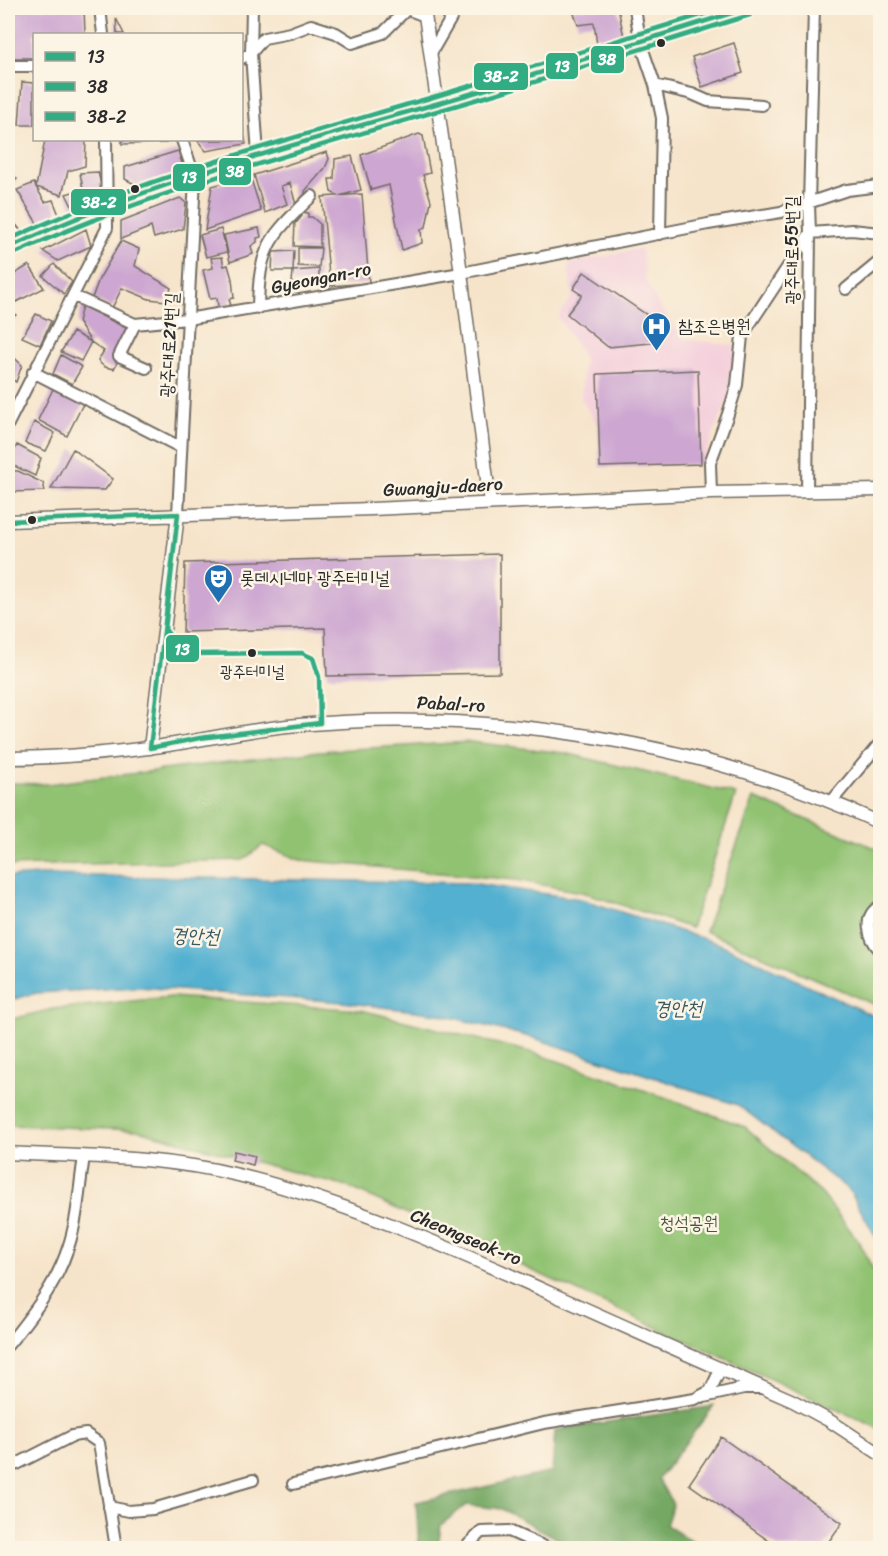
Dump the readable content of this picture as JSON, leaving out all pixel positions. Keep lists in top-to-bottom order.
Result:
{
  "streets": {
    "street": [
      "광주대로55번길",
      "Gyeongan-ro",
      "광주대로21번길",
      "Gwangju-daero",
      "Pabal-ro",
      "Cheongseok-ro"
    ]
  },
  "crossings": [
    ["광주대로55번길", "Gyeongan-ro"],
    ["광주대로55번길", "Gwangju-daero"],
    ["Gyeongan-ro", "광주대로21번길"],
    ["광주대로21번길", "Gwangju-daero"]
  ],
  "water": ["경안천"],
  "parks": ["청석공원"],
  "places": {
    "hospital": ["참조은병원"],
    "theatre": ["롯데시네마 광주터미널"],
    "other": ["광주터미널"]
  },
  "lines": ["transit line 13", "transit line 38-2", "transit line 38"],
  "legend": ["13", "38", "38-2"]
}
